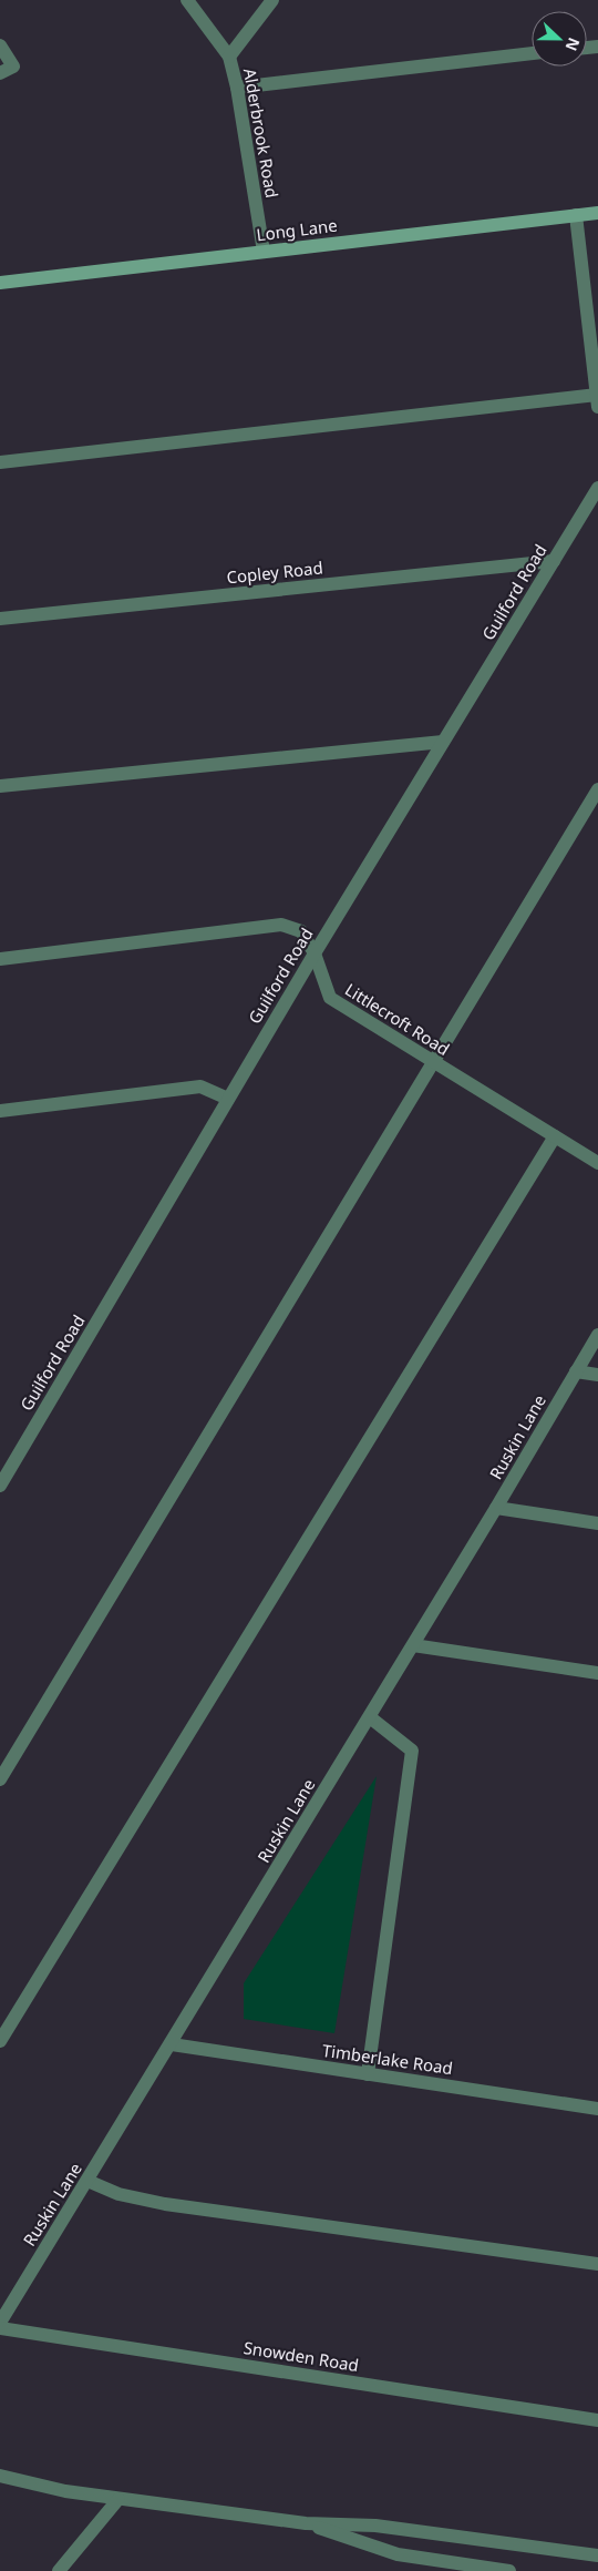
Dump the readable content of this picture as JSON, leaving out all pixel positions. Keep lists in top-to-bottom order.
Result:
{
  "streets": {
    "street": [
      "Alderbrook Road",
      "Long Lane",
      "Copley Road",
      "Guilford Road",
      "Littlecroft Road",
      "Ruskin Lane",
      "Timberlake Road",
      "Snowden Road"
    ]
  },
  "crossings": [
    ["Alderbrook Road", "Long Lane"],
    ["Copley Road", "Guilford Road"],
    ["Guilford Road", "Littlecroft Road"],
    ["Ruskin Lane", "Timberlake Road"]
  ],
  "north": "right"
}
